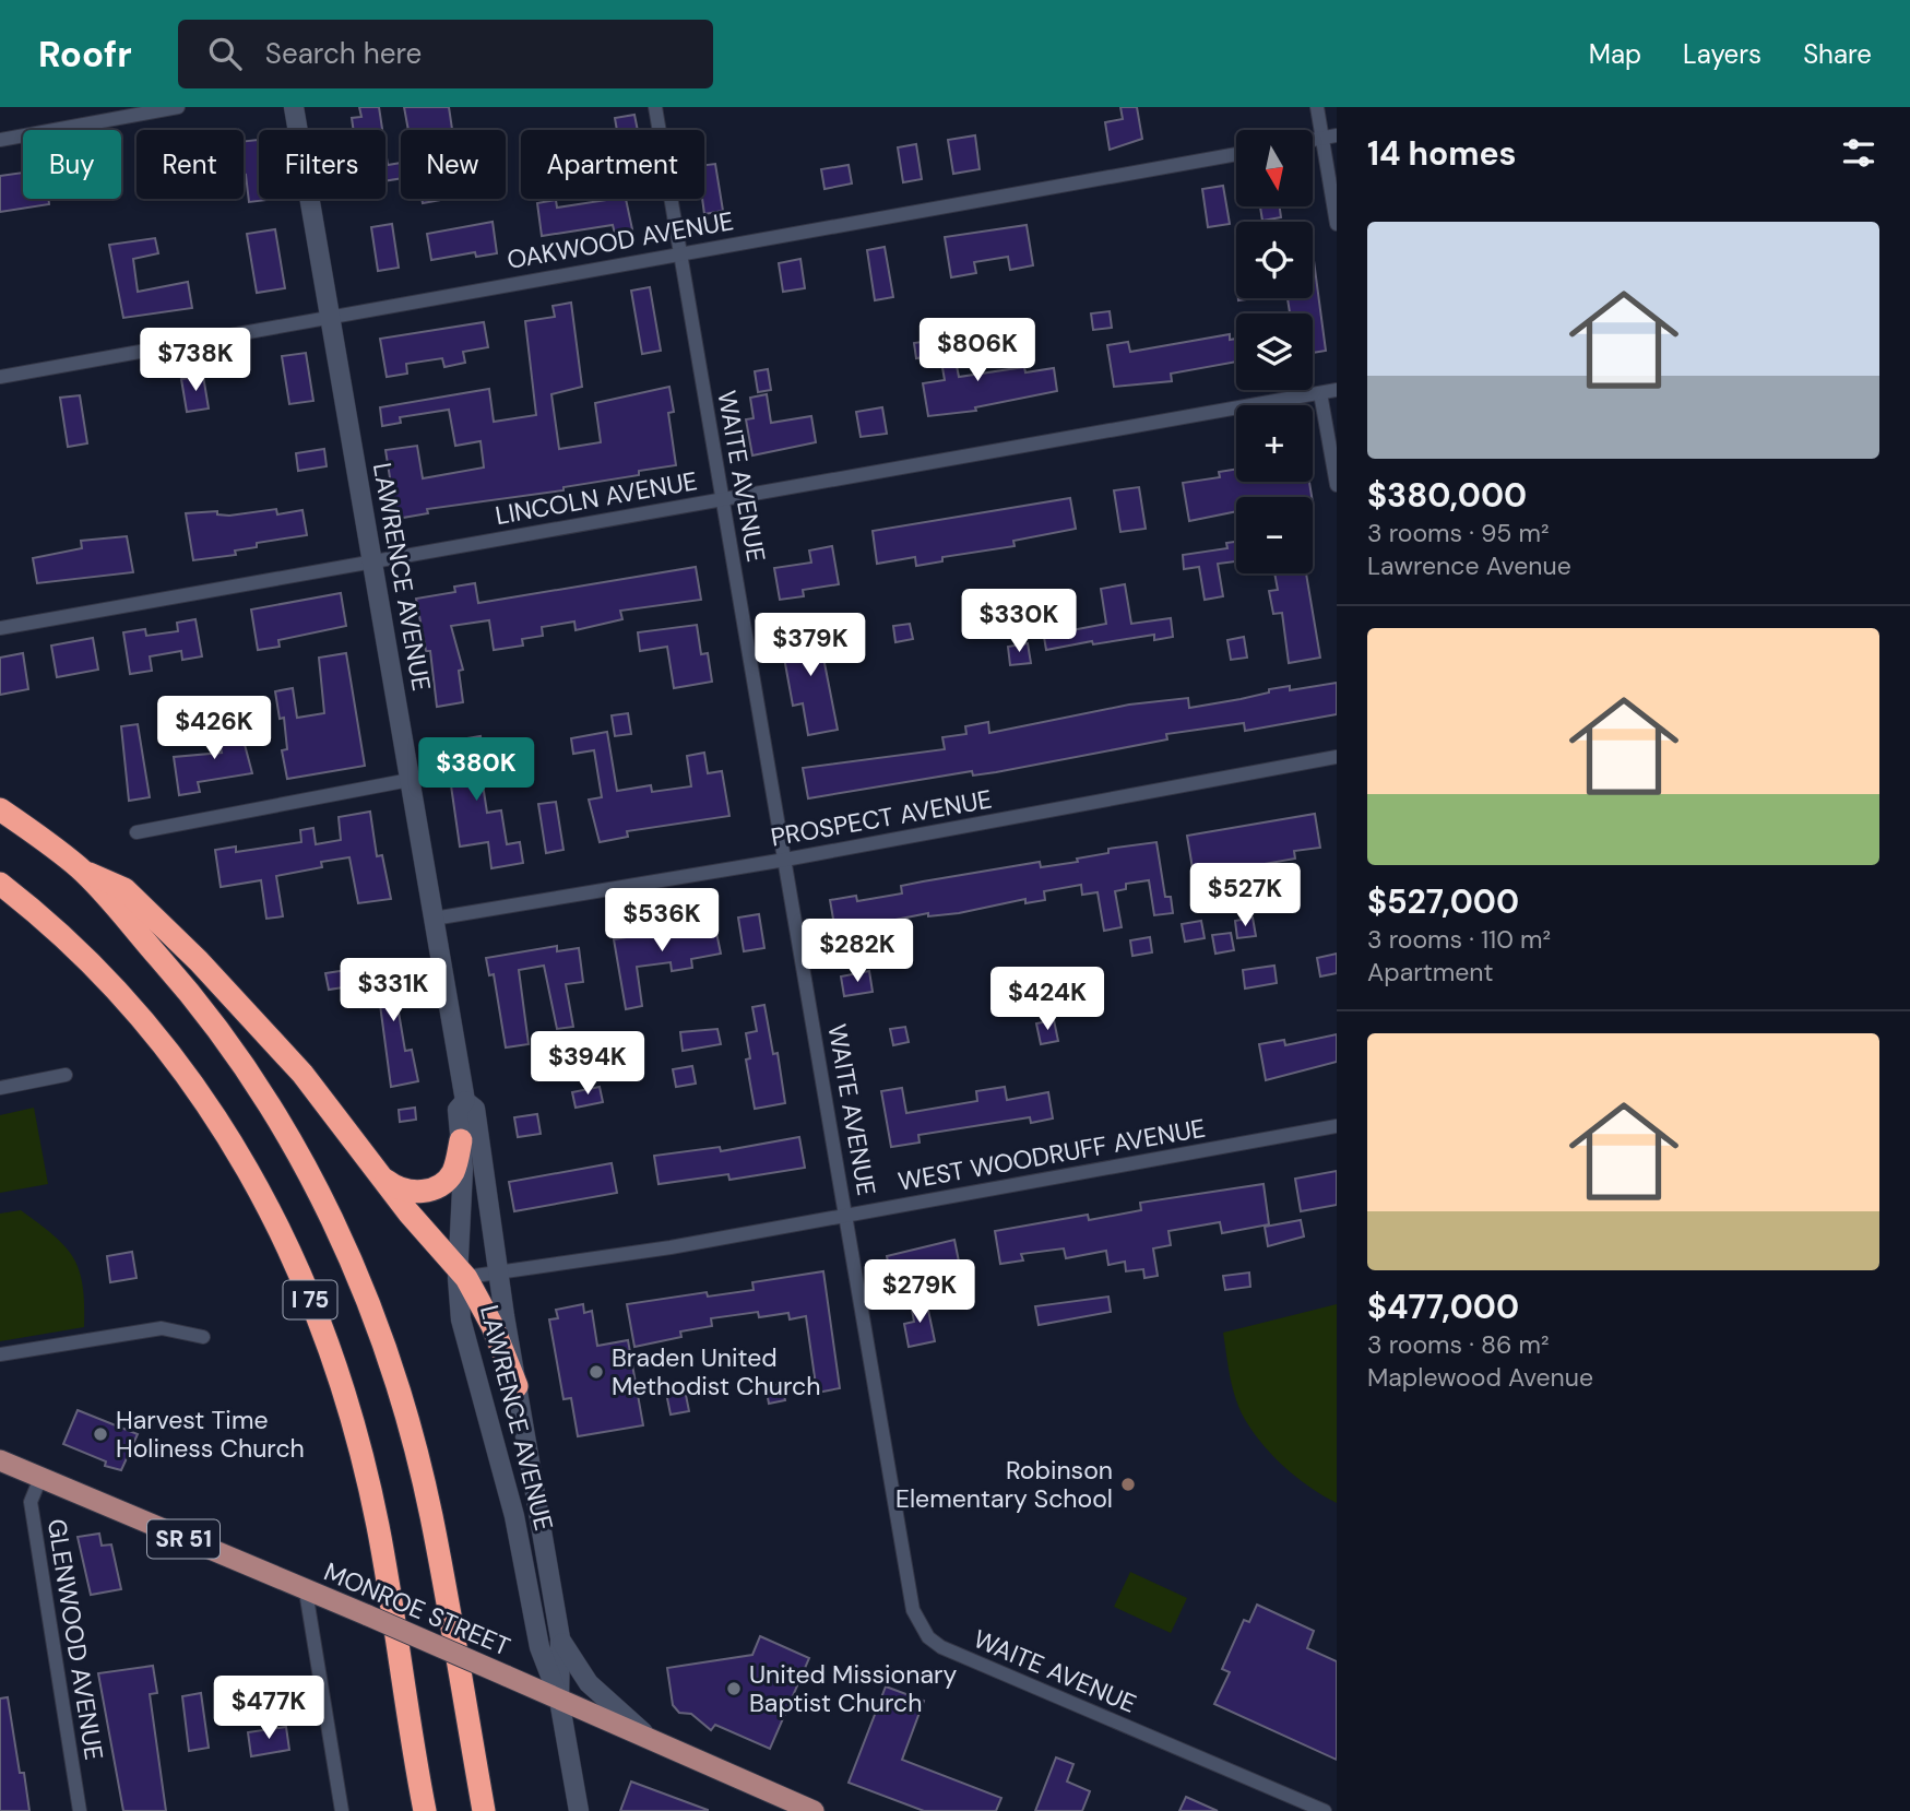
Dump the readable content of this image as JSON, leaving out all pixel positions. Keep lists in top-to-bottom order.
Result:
{
  "streets": {
    "highway": ["I 75"],
    "main road": ["SR 51", "MONROE STREET"],
    "street": [
      "OAKWOOD AVENUE",
      "WAITE AVENUE",
      "LINCOLN AVENUE",
      "LAWRENCE AVENUE",
      "PROSPECT AVENUE",
      "WEST WOODRUFF AVENUE",
      "GLENWOOD AVENUE"
    ]
  },
  "crossings": [
    ["OAKWOOD AVENUE", "WAITE AVENUE"],
    ["OAKWOOD AVENUE", "LAWRENCE AVENUE"],
    ["WAITE AVENUE", "LINCOLN AVENUE"],
    ["WAITE AVENUE", "PROSPECT AVENUE"],
    ["WAITE AVENUE", "WEST WOODRUFF AVENUE"],
    ["LINCOLN AVENUE", "LAWRENCE AVENUE"],
    ["LAWRENCE AVENUE", "PROSPECT AVENUE"],
    ["LAWRENCE AVENUE", "WEST WOODRUFF AVENUE"],
    ["LAWRENCE AVENUE", "MONROE STREET"],
    ["MONROE STREET", "GLENWOOD AVENUE"]
  ],
  "places": [
    "Braden United Methodist Church",
    "Harvest Time Holiness Church",
    "Robinson Elementary School",
    "United Missionary Baptist Church"
  ],
  "north": "bottom",
  "page": {
    "header": "Roofr",
    "search": "Search here",
    "nav": ["Map", "Layers", "Share"],
    "heading": "14 homes",
    "map_buttons": ["+", "−"],
    "chip": [
      "Buy",
      "Rent",
      "Filters",
      "New",
      "Apartment"
    ],
    "list": [
      {
        "name": "$380,000",
        "note": "3 rooms · 95 m² · Lawrence Avenue"
      },
      {
        "name": "$527,000",
        "note": "3 rooms · 110 m² · Apartment"
      },
      {
        "name": "$477,000",
        "note": "3 rooms · 86 m² · Maplewood Avenue"
      }
    ],
    "price": [
      "$806K",
      "$738K",
      "$330K",
      "$379K",
      "$426K",
      "$380K",
      "$527K",
      "$536K",
      "$282K",
      "$331K",
      "$424K",
      "$394K",
      "$279K",
      "$477K"
    ]
  }
}
